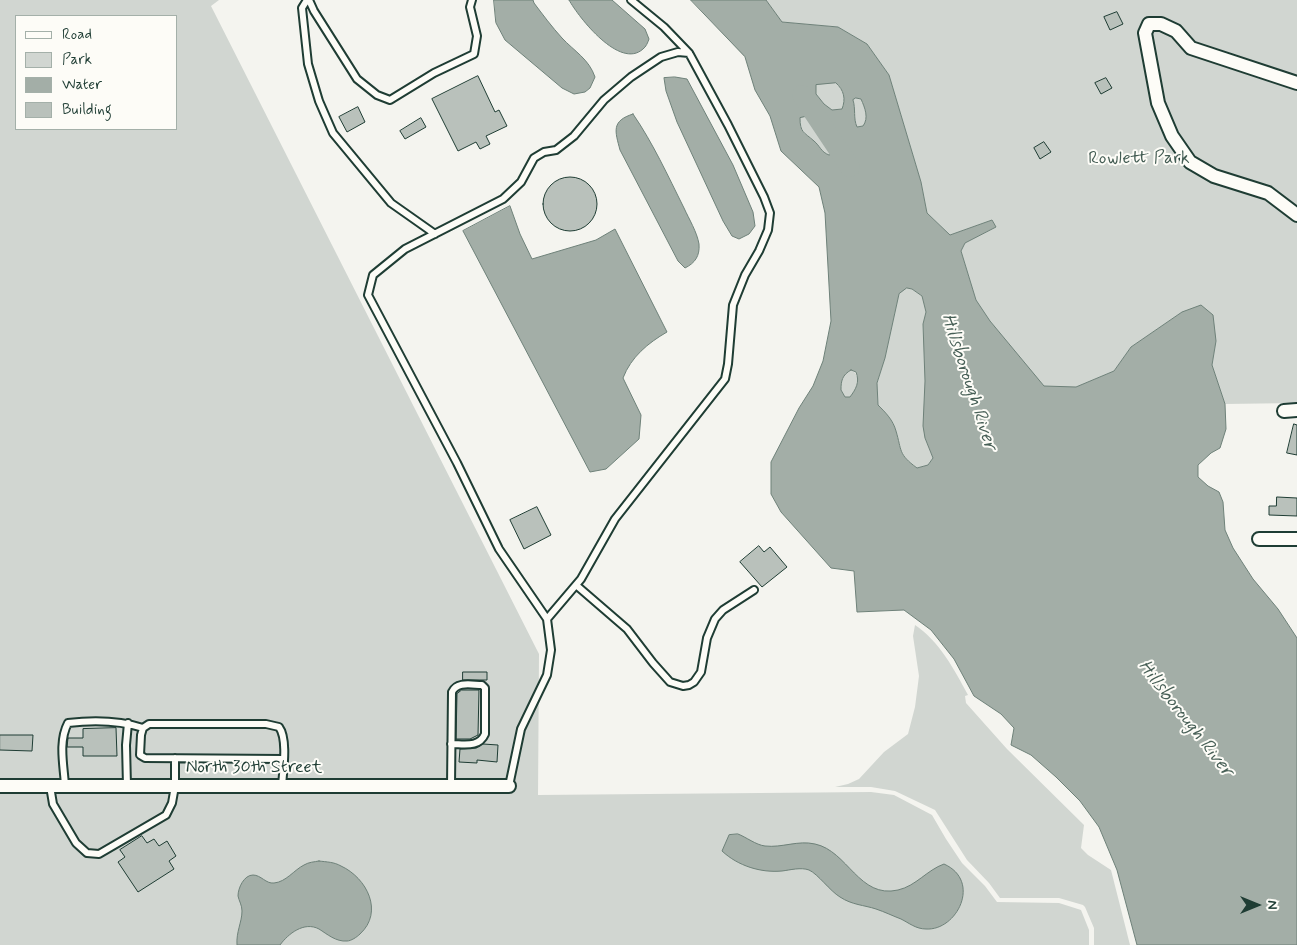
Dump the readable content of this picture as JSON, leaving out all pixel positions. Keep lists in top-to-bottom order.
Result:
{
  "streets": {
    "street": ["North 30th Street"]
  },
  "water": ["Hillsborough River"],
  "parks": ["Rowlett Park"],
  "legend": [
    "Road",
    "Park",
    "Water",
    "Building"
  ],
  "north": "right"
}
